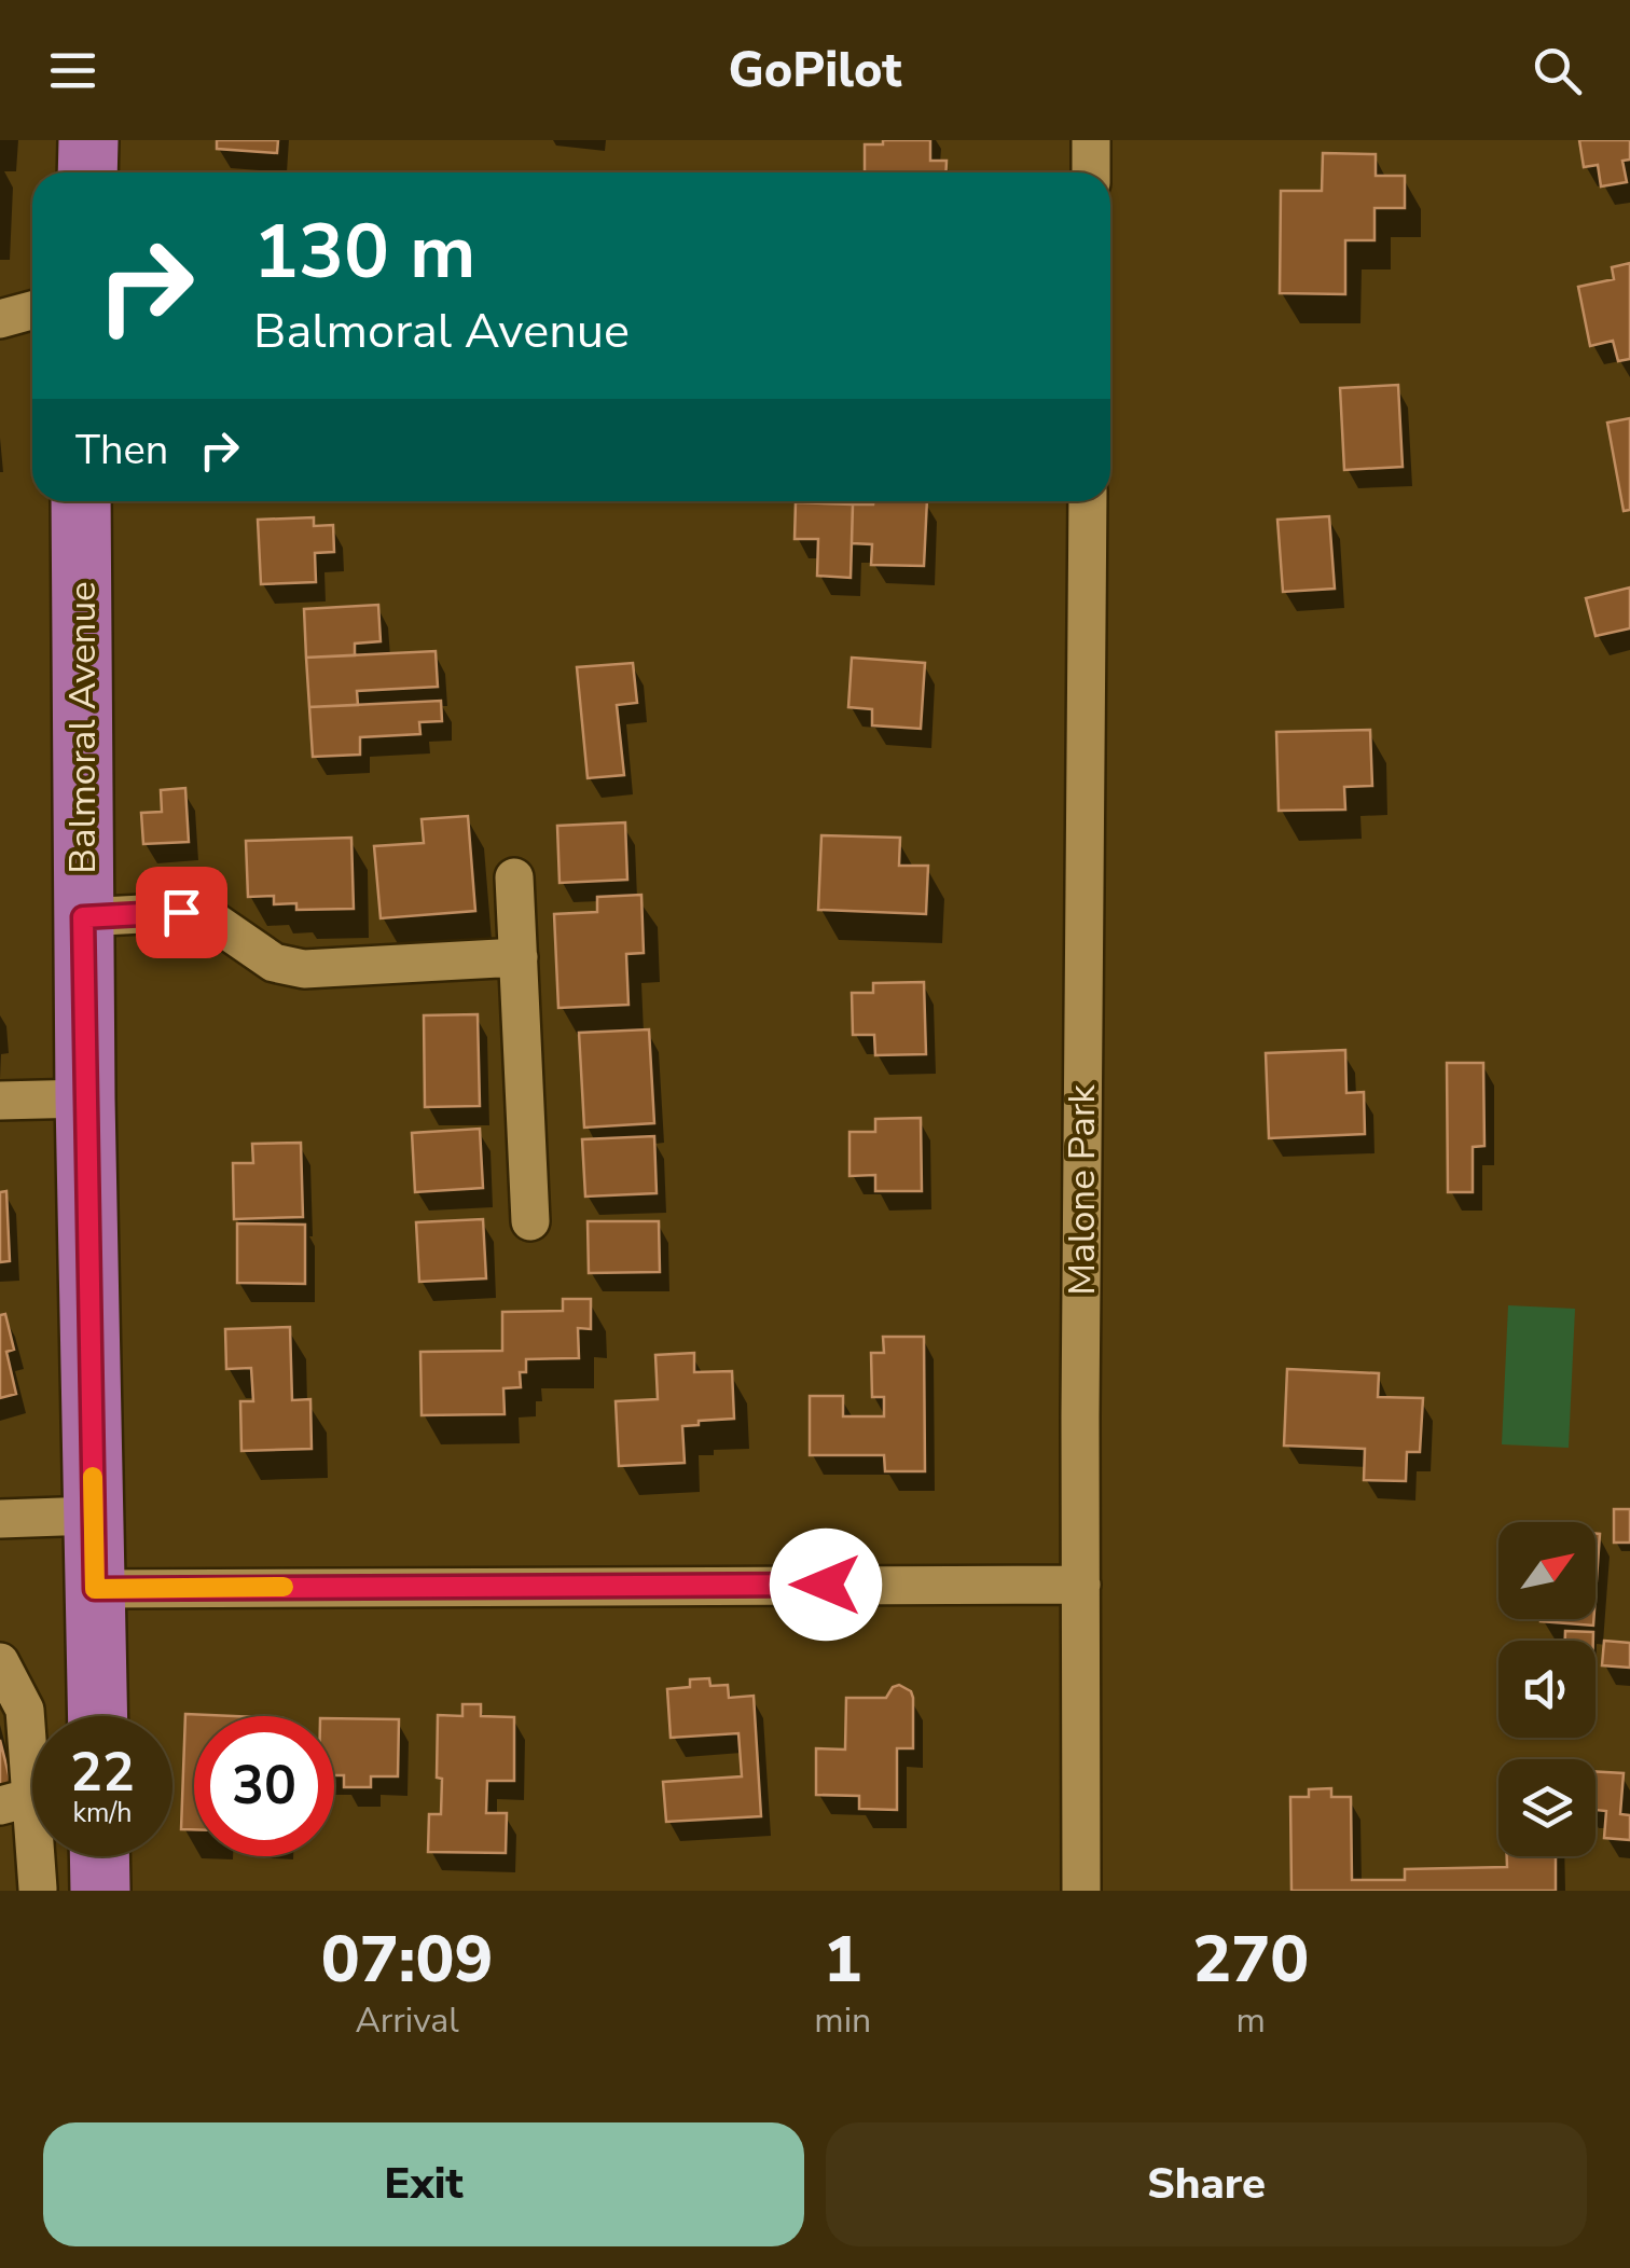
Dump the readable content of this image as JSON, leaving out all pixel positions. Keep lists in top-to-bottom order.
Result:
{
  "streets": {
    "highway": ["Balmoral Avenue"],
    "street": ["Malone Park"]
  },
  "north": "top right",
  "page": {
    "header": "GoPilot",
    "turn": ["130 m", "Balmoral Avenue"],
    "then": "Then",
    "speed": "22 km/h",
    "limit": "30",
    "eta": [
      "07:09",
      "Arrival",
      "1",
      "min",
      "270",
      "m"
    ],
    "buttons": ["Exit", "Share"]
  }
}
